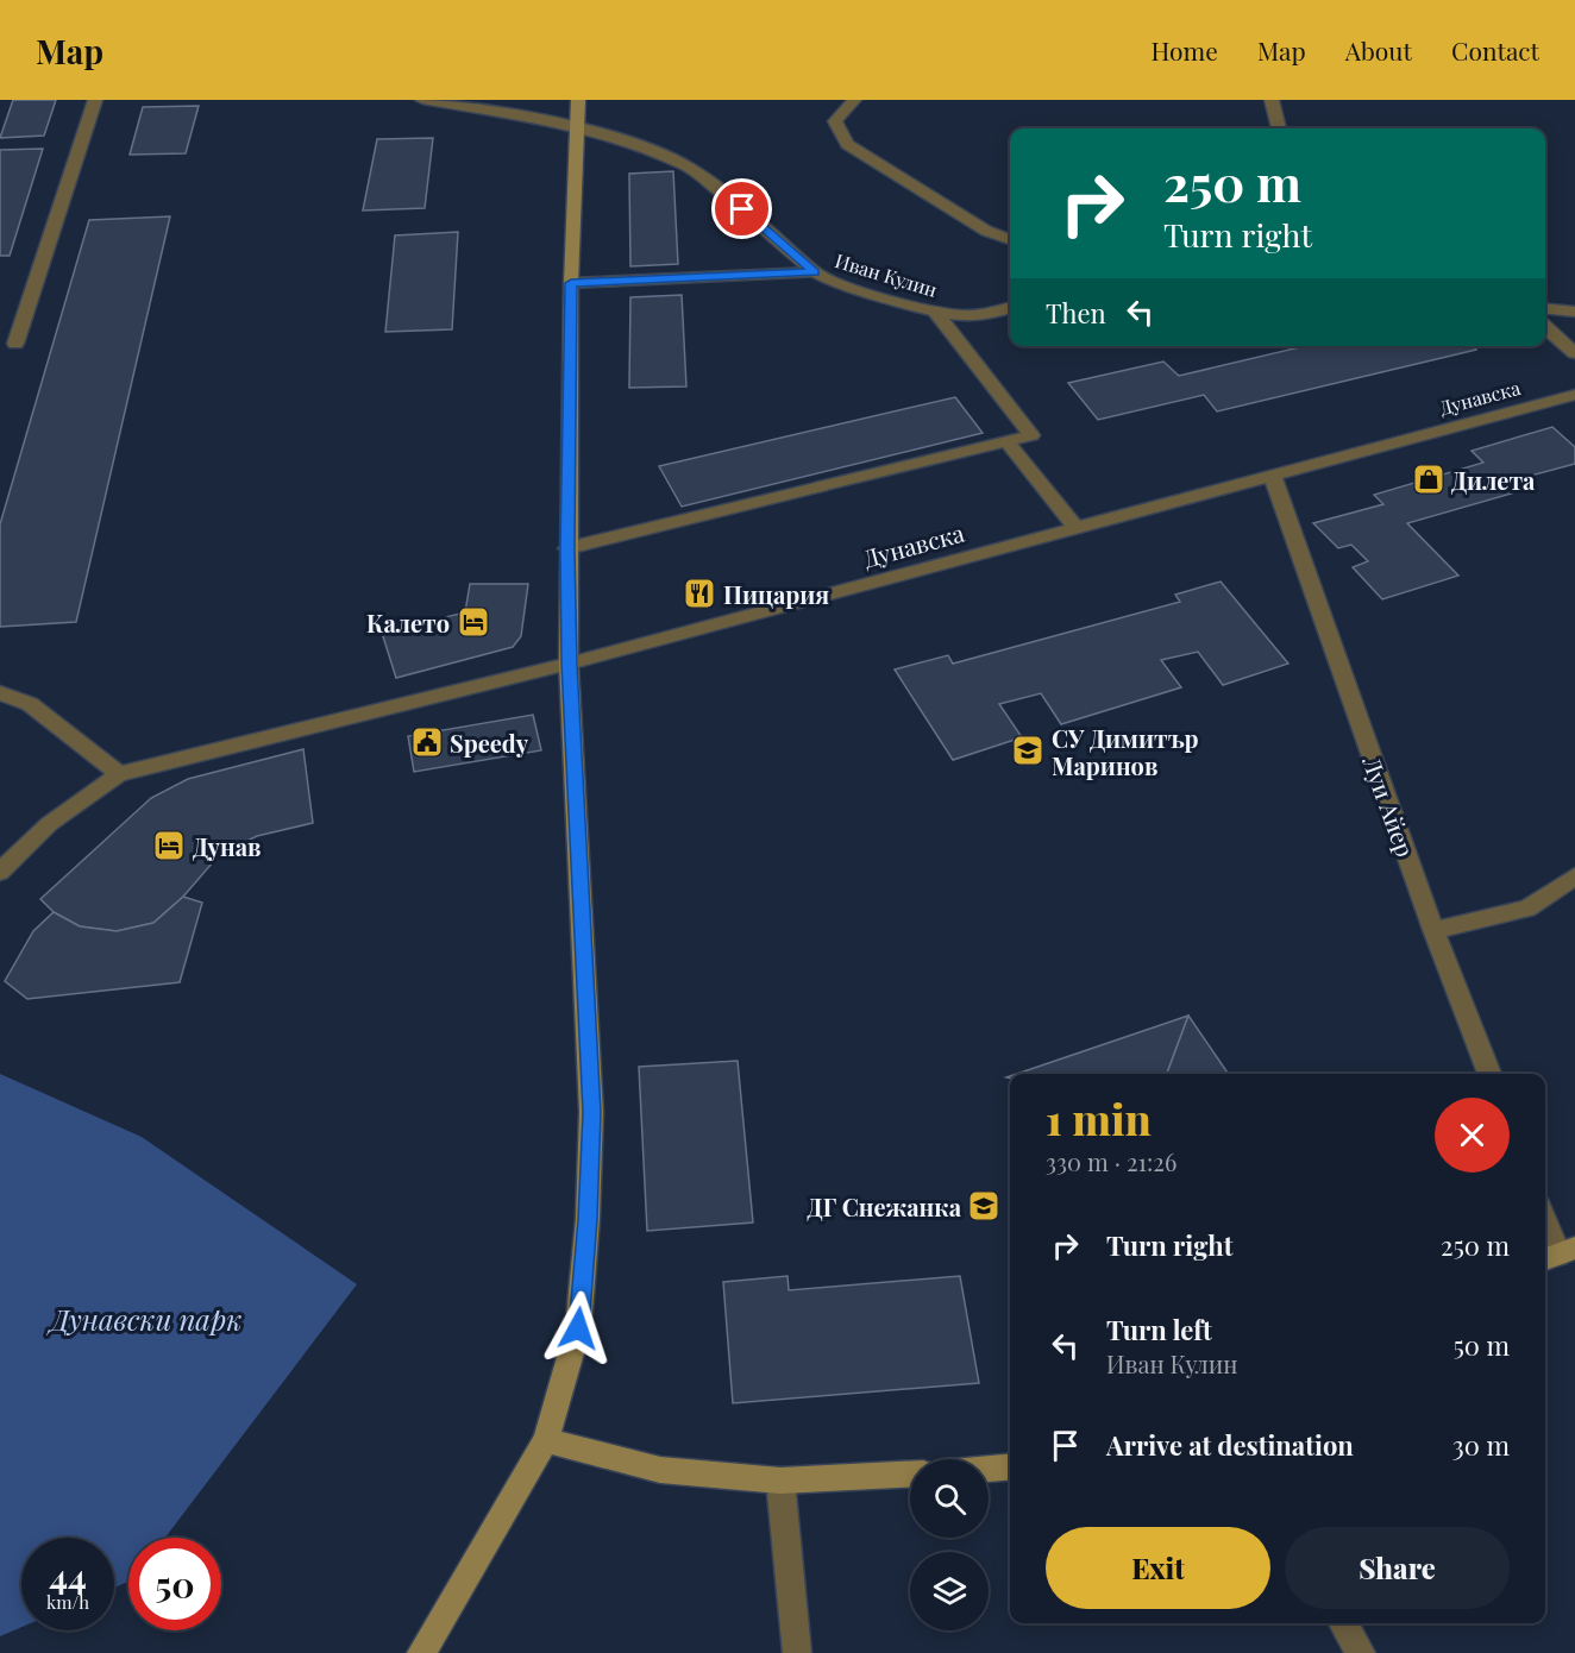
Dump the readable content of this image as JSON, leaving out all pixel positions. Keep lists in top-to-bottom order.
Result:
{
  "streets": {
    "street": ["Иван Кулин", "Дунавска", "Луи Айер"]
  },
  "crossings": [
    ["Дунавска", "Луи Айер"]
  ],
  "parks": ["Дунавски парк"],
  "places": {
    "shop": ["Дилета"],
    "restaurant": ["Пицария"],
    "hotel": ["Калето", "Дунав"],
    "public building": ["Speedy"],
    "school or university": ["СУ Димитър Маринов", "ДГ Снежанка"]
  },
  "page": {
    "header": "Map",
    "nav": [
      "Home",
      "Map",
      "About",
      "Contact"
    ],
    "turn": ["250 m", "Turn right"],
    "then": "Then",
    "heading": ["1 min", "330 m · 21:26"],
    "list": [
      {
        "name": "Turn right",
        "value": "250 m"
      },
      {
        "name": "Turn left",
        "note": "Иван Кулин",
        "value": "50 m"
      },
      {
        "name": "Arrive at destination",
        "value": "30 m"
      }
    ],
    "buttons": ["Exit", "Share"],
    "speed": "44 km/h",
    "limit": "50"
  }
}
